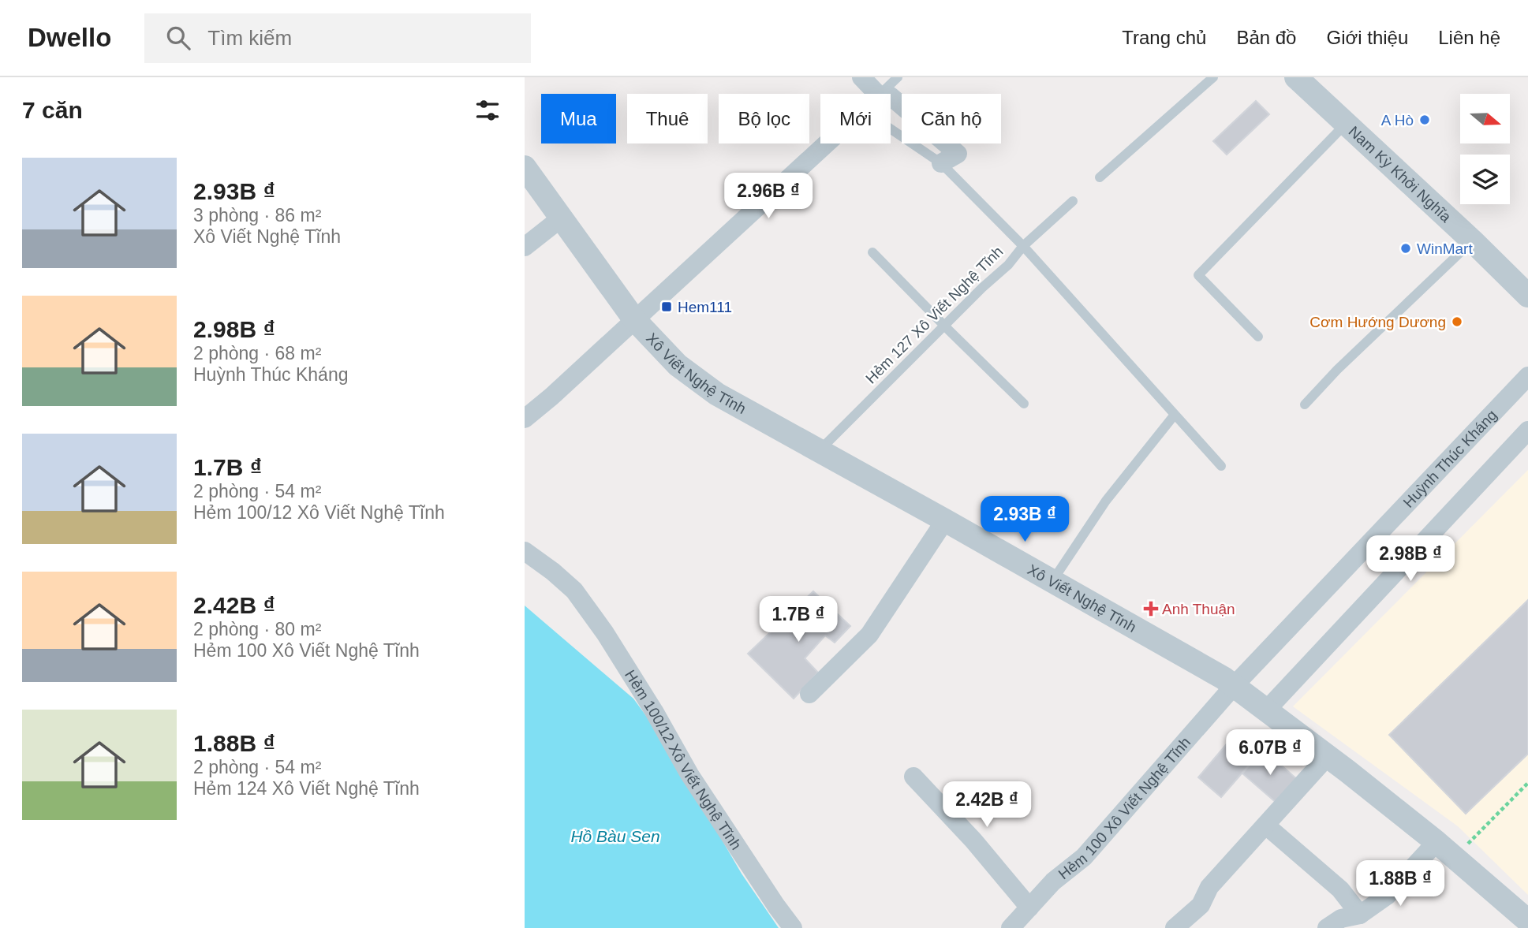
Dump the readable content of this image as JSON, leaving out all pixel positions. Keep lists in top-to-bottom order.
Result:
{
  "streets": {
    "street": [
      "Nam Kỳ Khởi Nghĩa",
      "Xô Viết Nghệ Tĩnh",
      "Huỳnh Thúc Kháng",
      "Hẻm 100/12 Xô Viết Nghệ Tĩnh",
      "Hẻm 100 Xô Viết Nghệ Tĩnh"
    ],
    "lane": ["Hẻm 127 Xô Viết Nghệ Tĩnh"]
  },
  "crossings": [
    ["Hẻm 127 Xô Viết Nghệ Tĩnh", "Xô Viết Nghệ Tĩnh"],
    ["Xô Viết Nghệ Tĩnh", "Huỳnh Thúc Kháng"],
    ["Xô Viết Nghệ Tĩnh", "Hẻm 100 Xô Viết Nghệ Tĩnh"],
    ["Huỳnh Thúc Kháng", "Hẻm 100 Xô Viết Nghệ Tĩnh"]
  ],
  "water": ["Hồ Bàu Sen"],
  "places": {
    "other": ["A Hò", "WinMart", "Cơm Hướng Dương"],
    "transit": ["Hem111"],
    "health": ["Anh Thuận"]
  },
  "north": "right",
  "page": {
    "header": "Dwello",
    "search": "Tìm kiếm",
    "nav": [
      "Trang chủ",
      "Bản đồ",
      "Giới thiệu",
      "Liên hệ"
    ],
    "heading": "7 căn",
    "chip": [
      "Mua",
      "Thuê",
      "Bộ lọc",
      "Mới",
      "Căn hộ"
    ],
    "list": [
      {
        "name": "2.93B ₫",
        "note": "3 phòng · 86 m² · Xô Viết Nghệ Tĩnh"
      },
      {
        "name": "2.98B ₫",
        "note": "2 phòng · 68 m² · Huỳnh Thúc Kháng"
      },
      {
        "name": "1.7B ₫",
        "note": "2 phòng · 54 m² · Hẻm 100/12 Xô Viết Nghệ Tĩnh"
      },
      {
        "name": "2.42B ₫",
        "note": "2 phòng · 80 m² · Hẻm 100 Xô Viết Nghệ Tĩnh"
      },
      {
        "name": "1.88B ₫",
        "note": "2 phòng · 54 m² · Hẻm 124 Xô Viết Nghệ Tĩnh"
      }
    ],
    "price": [
      "2.96B ₫",
      "2.93B ₫",
      "2.98B ₫",
      "1.7B ₫",
      "6.07B ₫",
      "2.42B ₫",
      "1.88B ₫"
    ]
  }
}
